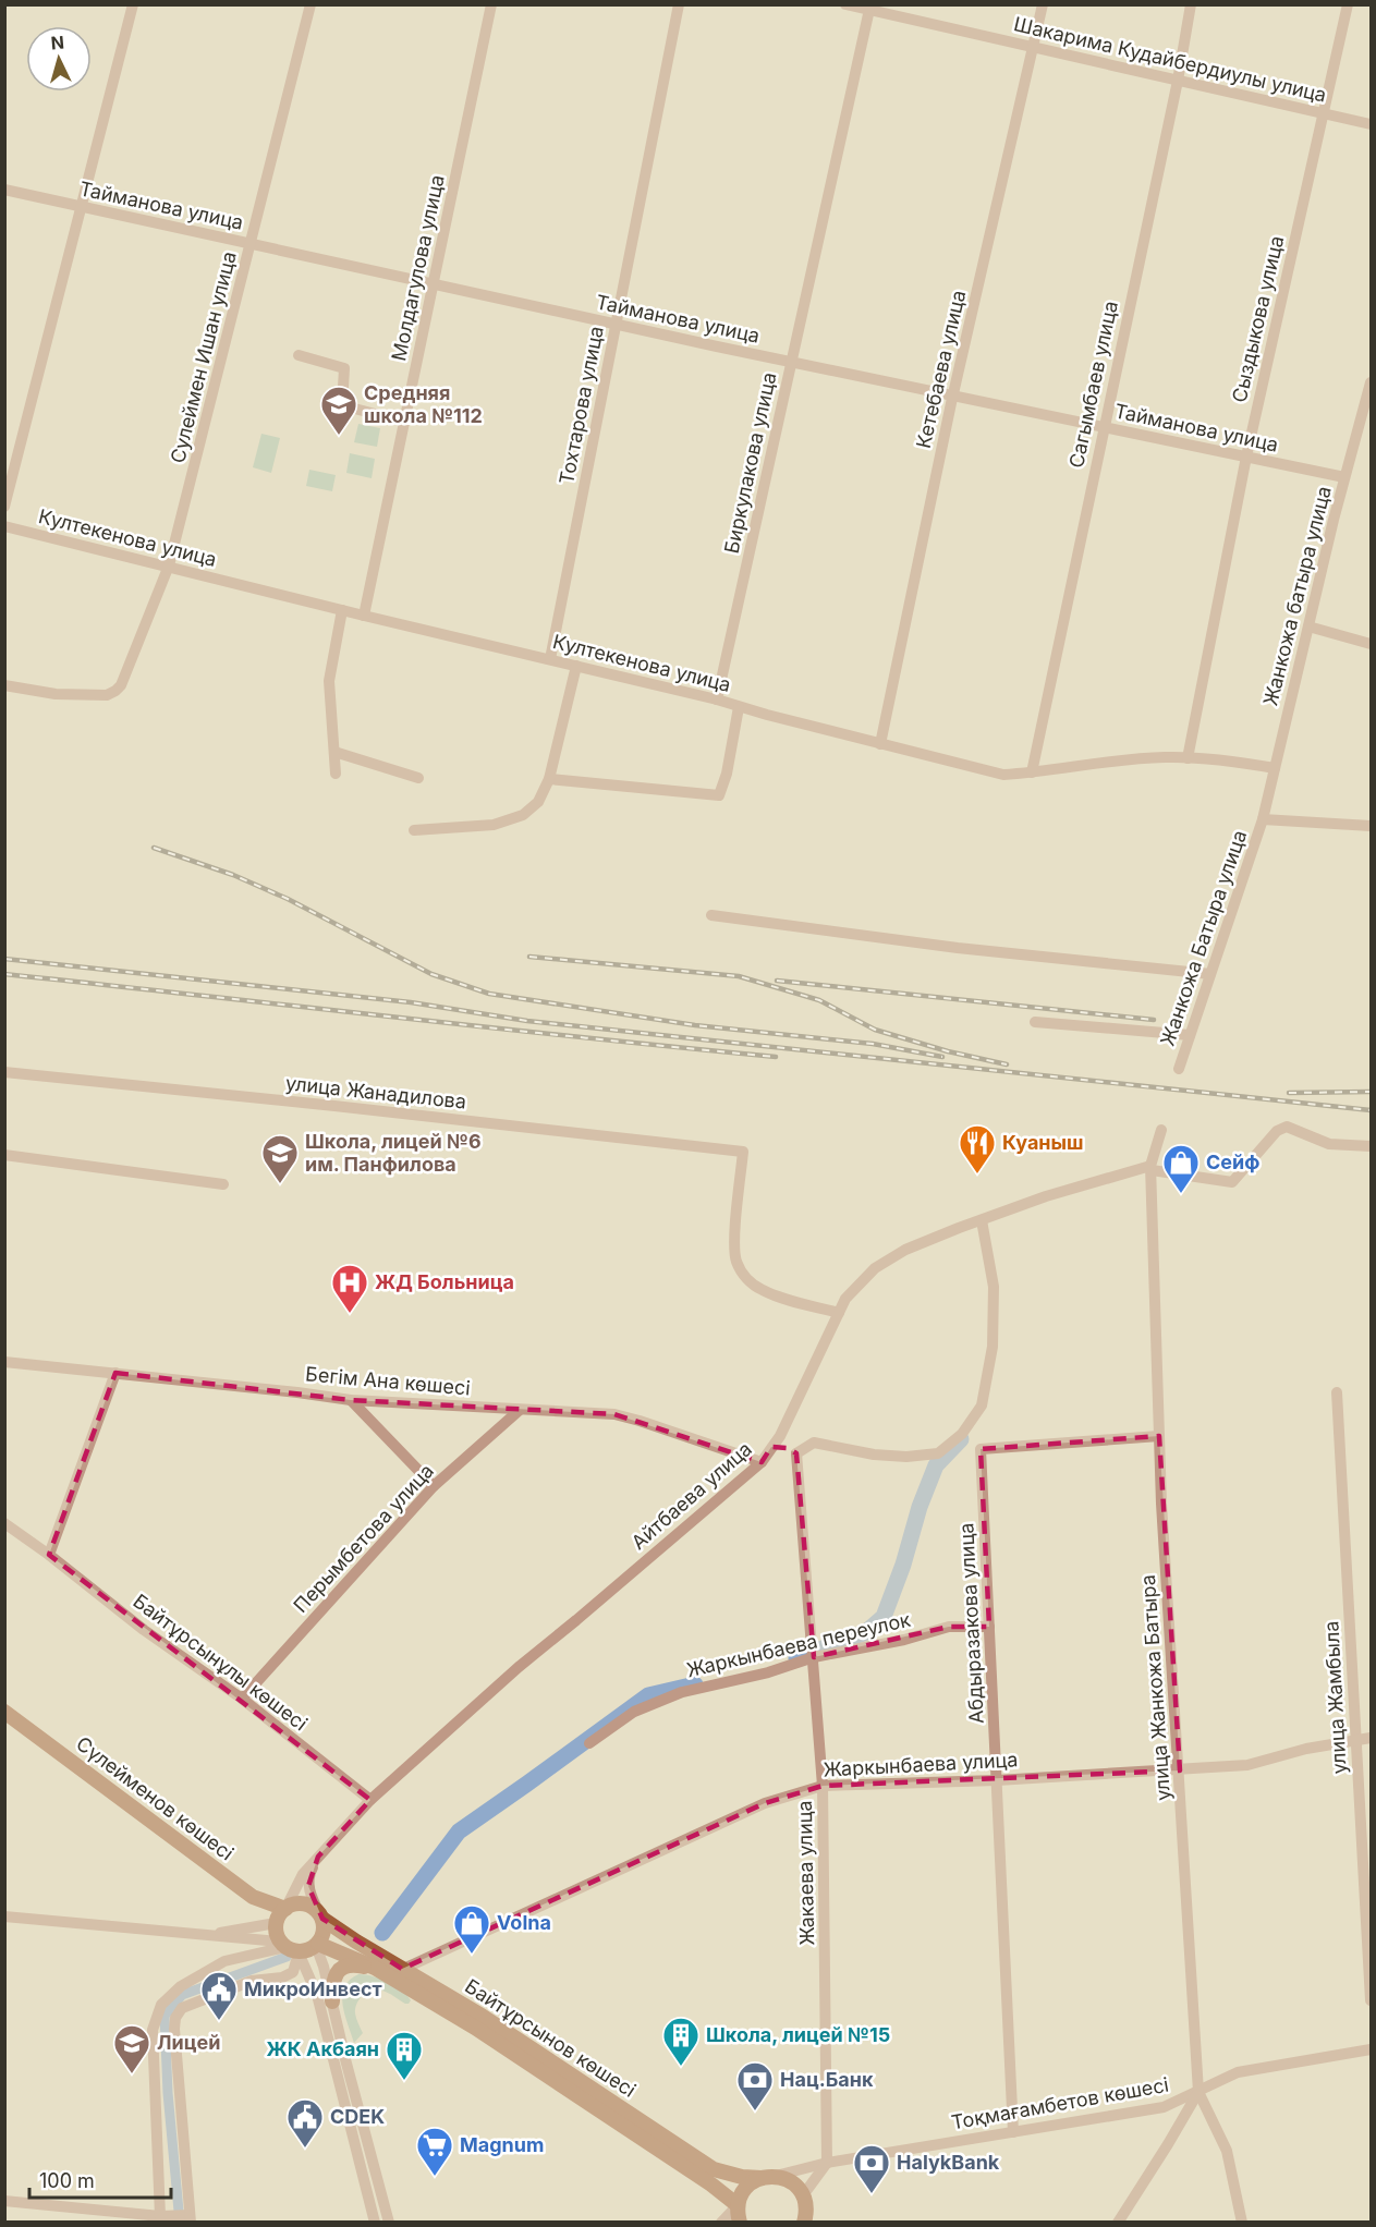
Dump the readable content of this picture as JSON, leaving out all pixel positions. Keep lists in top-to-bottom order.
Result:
{
  "streets": {
    "main road": ["Сүлейменов көшесі", "Байтұрсынов көшесі"],
    "street": [
      "Шакарима Кудайбердиулы улица",
      "Тайманова улица",
      "Молдагулова улица",
      "Сыздыкова улица",
      "Сулеймен Ишан улица",
      "Кетебаева улица",
      "Сагымбаев улица",
      "Тохтарова улица",
      "Биркулакова улица",
      "Култекенова улица",
      "Жанкожа батыра улица",
      "Жанкожа Батыра улица",
      "улица Жанадилова",
      "Бегім Ана көшесі",
      "Айтбаева улица",
      "Перымбетова улица",
      "Абдыразакова улица",
      "Жаркынбаева переулок",
      "Байтұрсынұлы көшесі",
      "улица Жанкожа Батыра",
      "улица Жамбыла",
      "Жаркынбаева улица",
      "Жакаева улица",
      "Тоқмағамбетов көшесі"
    ]
  },
  "crossings": [
    ["Шакарима Кудайбердиулы улица", "Сыздыкова улица"],
    ["Шакарима Кудайбердиулы улица", "Кетебаева улица"],
    ["Шакарима Кудайбердиулы улица", "Сагымбаев улица"],
    ["Шакарима Кудайбердиулы улица", "Биркулакова улица"],
    ["Тайманова улица", "Молдагулова улица"],
    ["Тайманова улица", "Сыздыкова улица"],
    ["Тайманова улица", "Сулеймен Ишан улица"],
    ["Тайманова улица", "Кетебаева улица"],
    ["Тайманова улица", "Сагымбаев улица"],
    ["Тайманова улица", "Тохтарова улица"],
    ["Тайманова улица", "Биркулакова улица"],
    ["Тайманова улица", "Жанкожа батыра улица"],
    ["Молдагулова улица", "Култекенова улица"],
    ["Сыздыкова улица", "Култекенова улица"],
    ["Сулеймен Ишан улица", "Култекенова улица"],
    ["Кетебаева улица", "Култекенова улица"],
    ["Сагымбаев улица", "Култекенова улица"],
    ["Тохтарова улица", "Култекенова улица"],
    ["Биркулакова улица", "Култекенова улица"],
    ["Култекенова улица", "Жанкожа батыра улица"],
    ["Жанкожа батыра улица", "Жанкожа Батыра улица"],
    ["улица Жанадилова", "Айтбаева улица"],
    ["Бегім Ана көшесі", "Айтбаева улица"],
    ["Бегім Ана көшесі", "Перымбетова улица"],
    ["Айтбаева улица", "Байтұрсынұлы көшесі"],
    ["Айтбаева улица", "улица Жанкожа Батыра"],
    ["Айтбаева улица", "Сүлейменов көшесі"],
    ["Айтбаева улица", "Байтұрсынов көшесі"],
    ["Перымбетова улица", "Байтұрсынұлы көшесі"],
    ["Абдыразакова улица", "Жаркынбаева переулок"],
    ["Абдыразакова улица", "улица Жанкожа Батыра"],
    ["Абдыразакова улица", "Жаркынбаева улица"],
    ["Абдыразакова улица", "Тоқмағамбетов көшесі"],
    ["Жаркынбаева переулок", "Жакаева улица"],
    ["улица Жанкожа Батыра", "Жаркынбаева улица"],
    ["улица Жанкожа Батыра", "Тоқмағамбетов көшесі"],
    ["улица Жамбыла", "Жаркынбаева улица"],
    ["Жаркынбаева улица", "Жакаева улица"],
    ["Жаркынбаева улица", "Байтұрсынов көшесі"],
    ["Сүлейменов көшесі", "Байтұрсынов көшесі"],
    ["Жакаева улица", "Тоқмағамбетов көшесі"],
    ["Байтұрсынов көшесі", "Тоқмағамбетов көшесі"]
  ],
  "places": {
    "school or university": ["Средняя школа №112", "Школа, лицей №6 им. Панфилова", "Лицей"],
    "restaurant": ["Куаныш"],
    "shop": ["Сейф", "Volna"],
    "hospital": ["ЖД Больница"],
    "public building": ["МикроИнвест", "CDEK"],
    "building": ["Школа, лицей №15", "ЖК Акбаян"],
    "bank": ["Нац.Банк", "HalykBank"],
    "supermarket": ["Magnum"]
  },
  "scale_bar": "100 m",
  "north": "top"
}
